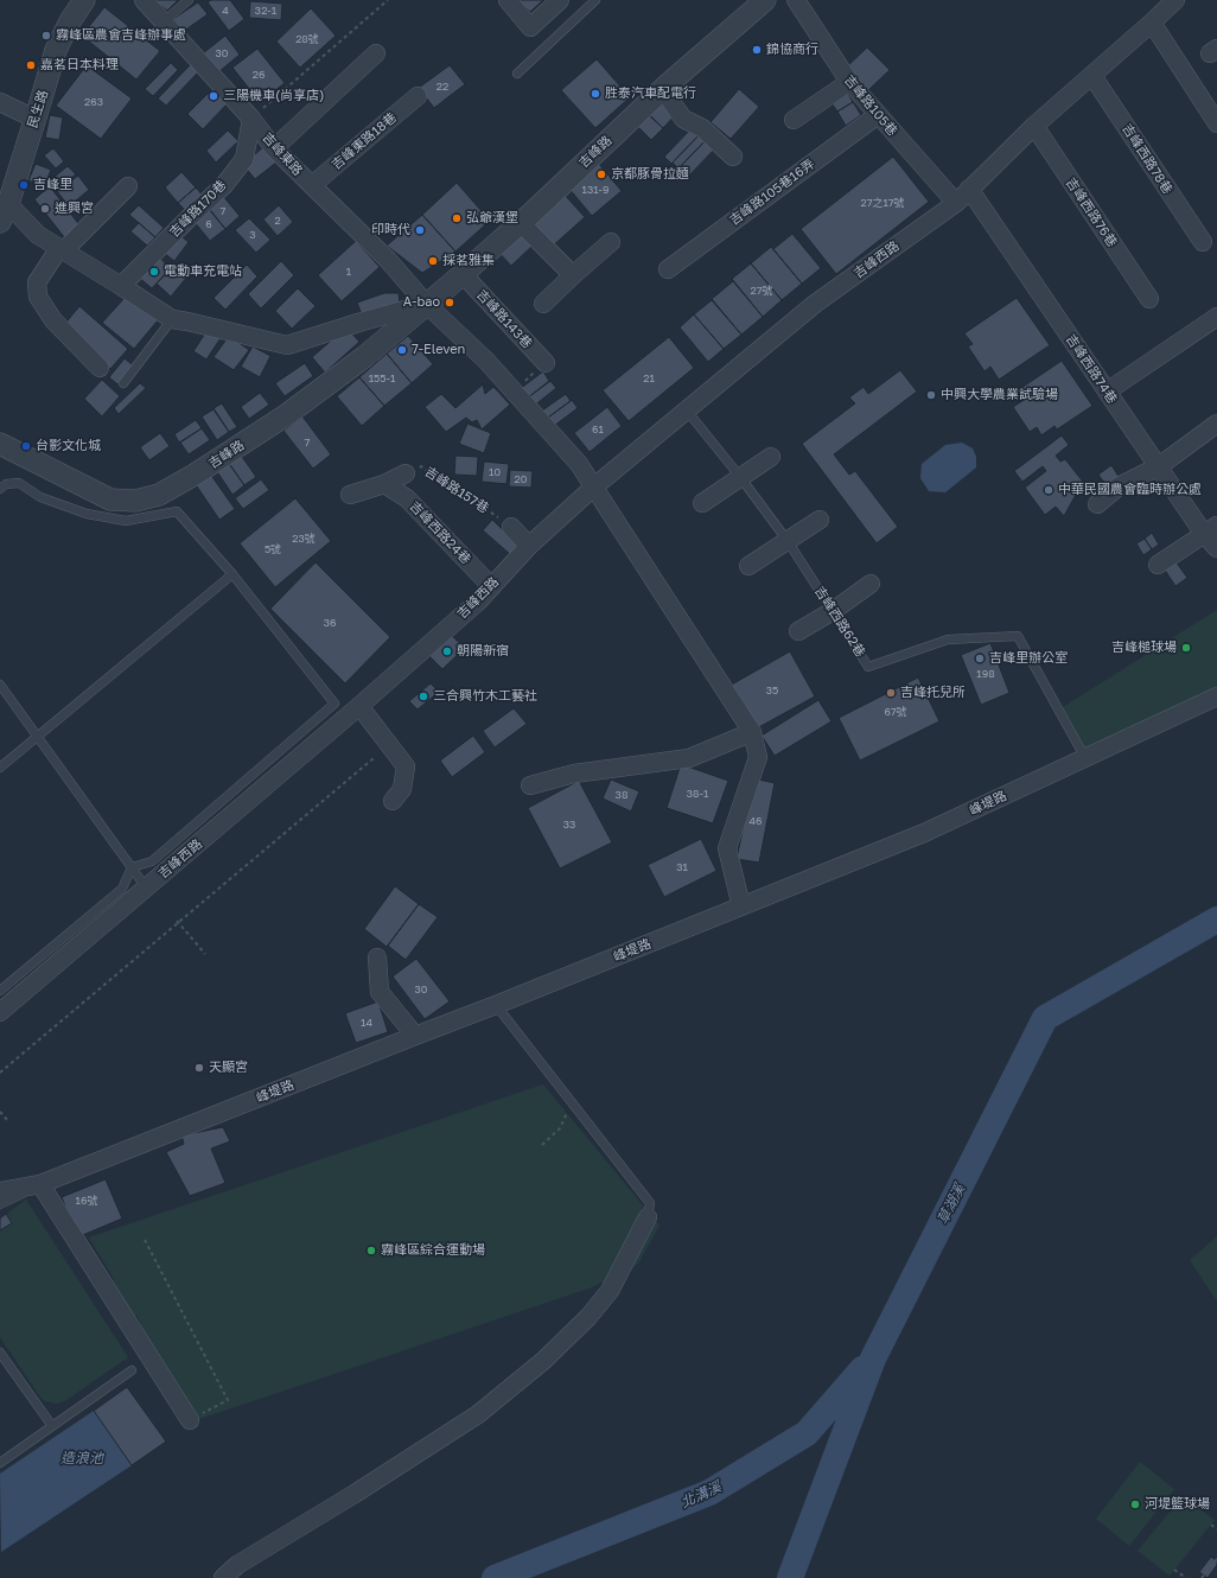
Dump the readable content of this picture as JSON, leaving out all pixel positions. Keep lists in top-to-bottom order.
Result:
{
  "streets": {
    "street": [
      "吉峰路105巷",
      "民生路",
      "吉峰東路18巷",
      "吉峰路",
      "吉峰東路",
      "吉峰西路78巷",
      "吉峰路105巷16弄",
      "吉峰路170巷",
      "吉峰西路76巷",
      "吉峰西路",
      "吉峰路143巷",
      "吉峰西路74巷",
      "吉峰路157巷",
      "吉峰西路24巷",
      "峰堤路"
    ],
    "lane": ["吉峰西路62巷"]
  },
  "crossings": [
    ["吉峰路105巷", "吉峰路105巷16弄"],
    ["吉峰路105巷", "吉峰西路"],
    ["民生路", "吉峰路"],
    ["吉峰東路18巷", "吉峰東路"],
    ["吉峰路", "吉峰東路"],
    ["吉峰路", "吉峰路170巷"],
    ["吉峰路", "吉峰路143巷"],
    ["吉峰東路", "吉峰路170巷"],
    ["吉峰西路78巷", "吉峰西路"],
    ["吉峰西路76巷", "吉峰西路"],
    ["吉峰西路", "吉峰西路74巷"],
    ["吉峰西路", "吉峰西路24巷"],
    ["吉峰西路", "吉峰西路62巷"],
    ["吉峰路157巷", "吉峰西路24巷"],
    ["吉峰西路62巷", "峰堤路"]
  ],
  "water": ["草湖溪", "造浪池", "北溝溪"],
  "places": [
    "霧峰區農會吉峰辦事處",
    "錦協商行",
    "嘉茗日本料理",
    "胜泰汽車配電行",
    "三陽機車(尚享店)",
    "京都豚骨拉麵",
    "吉峰里",
    "進興宮",
    "弘爺漢堡",
    "印時代",
    "採茗雅集",
    "電動車充電站",
    "A-bao",
    "7-Eleven",
    "中興大學農業試驗場",
    "台影文化城",
    "中華民國農會臨時辦公處",
    "吉峰槌球場",
    "朝陽新宿",
    "吉峰里辦公室",
    "吉峰托兒所",
    "三合興竹木工藝社",
    "天顯宮",
    "霧峰區綜合運動場",
    "河堤籃球場"
  ],
  "house_numbers": [
    "4",
    "32-1",
    "28號",
    "30",
    "26",
    "22",
    "263",
    "131-9",
    "27之17號",
    "7",
    "2",
    "6",
    "3",
    "1",
    "27號",
    "155-1",
    "21",
    "61",
    "7",
    "10",
    "20",
    "23號",
    "5號",
    "36",
    "198",
    "35",
    "67號",
    "38-1",
    "38",
    "46",
    "33",
    "31",
    "30",
    "14",
    "16號"
  ]
}
